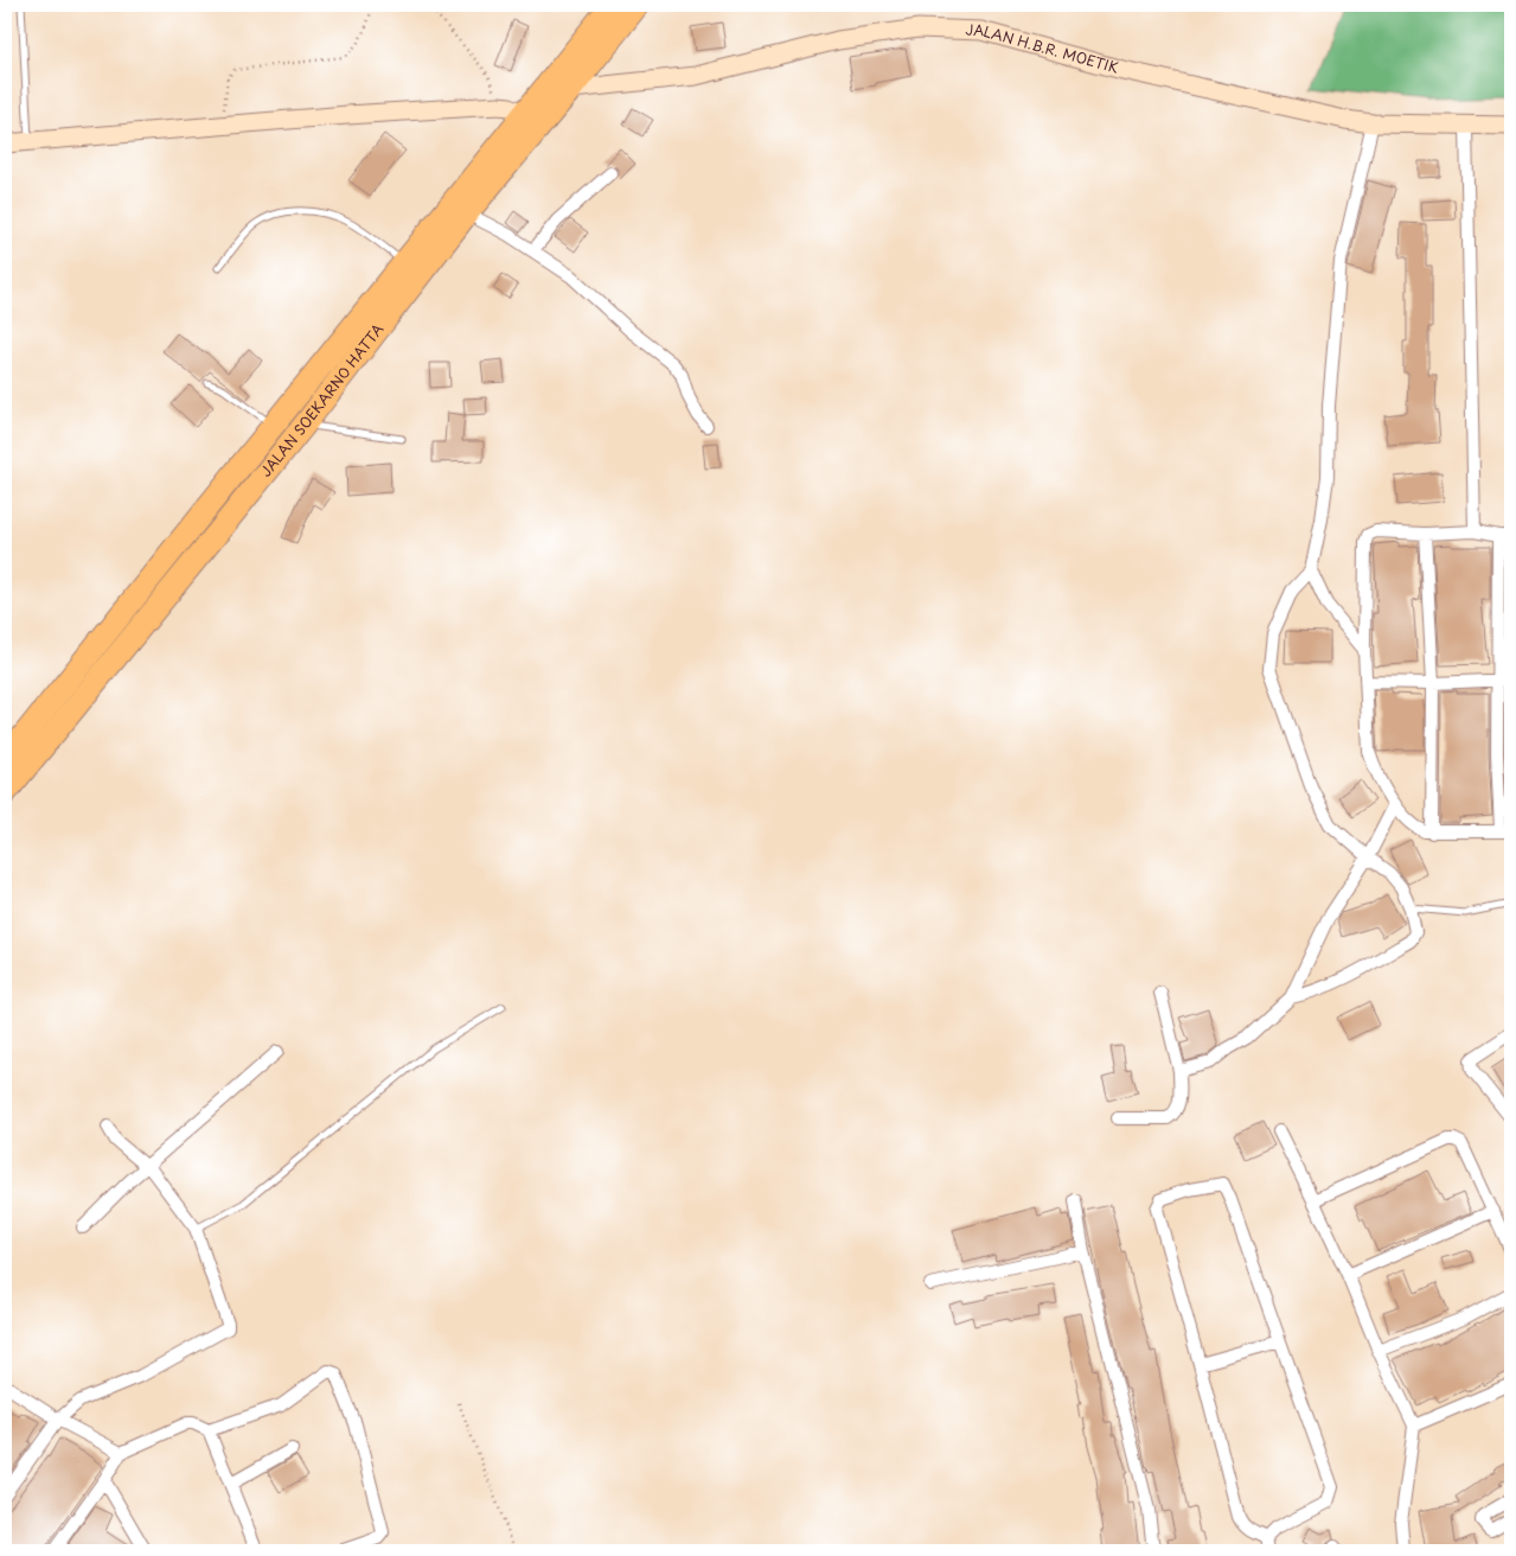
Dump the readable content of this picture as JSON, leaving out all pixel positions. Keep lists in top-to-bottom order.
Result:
{
  "streets": {
    "highway": ["JALAN SOEKARNO HATTA"],
    "street": ["JALAN H.B.R. MOETIK"]
  },
  "crossings": [
    ["JALAN H.B.R. MOETIK", "JALAN SOEKARNO HATTA"]
  ]
}
